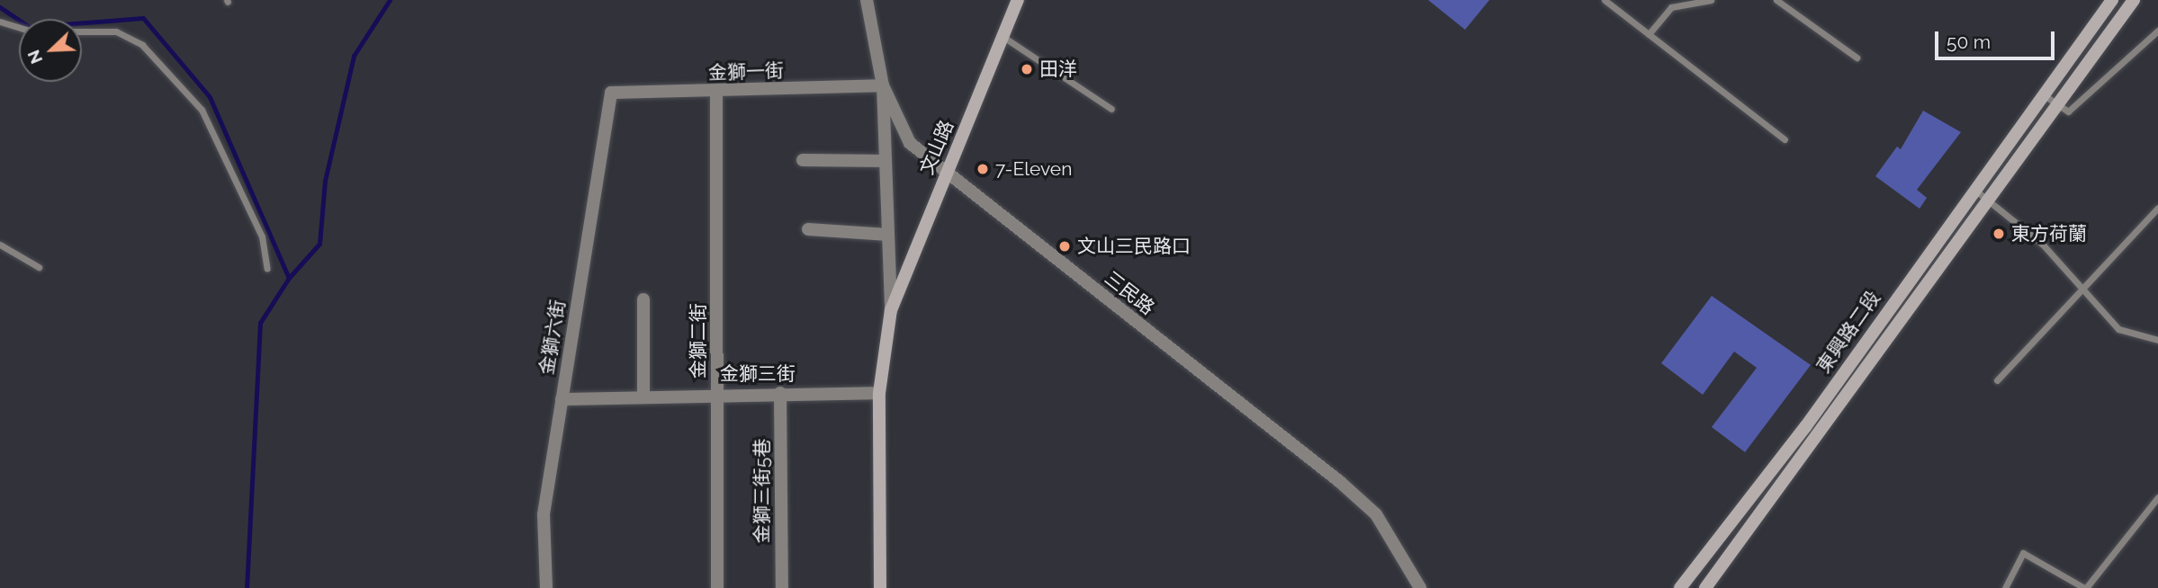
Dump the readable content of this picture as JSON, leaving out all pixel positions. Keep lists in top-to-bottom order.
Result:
{
  "streets": {
    "main road": ["文山路", "東興路二段"],
    "street": [
      "金獅一街",
      "三民路",
      "金獅六街",
      "金獅二街",
      "金獅三街",
      "金獅三街5巷"
    ]
  },
  "crossings": [
    ["金獅一街", "文山路"],
    ["金獅一街", "三民路"],
    ["金獅一街", "金獅六街"],
    ["金獅一街", "金獅二街"],
    ["文山路", "三民路"],
    ["文山路", "金獅三街"],
    ["金獅六街", "金獅三街"],
    ["金獅二街", "金獅三街"],
    ["金獅三街", "金獅三街5巷"]
  ],
  "places": [
    "田洋",
    "7-Eleven",
    "東方荷蘭",
    "文山三民路口"
  ],
  "scale_bar": "50 m",
  "north": "bottom left"
}
